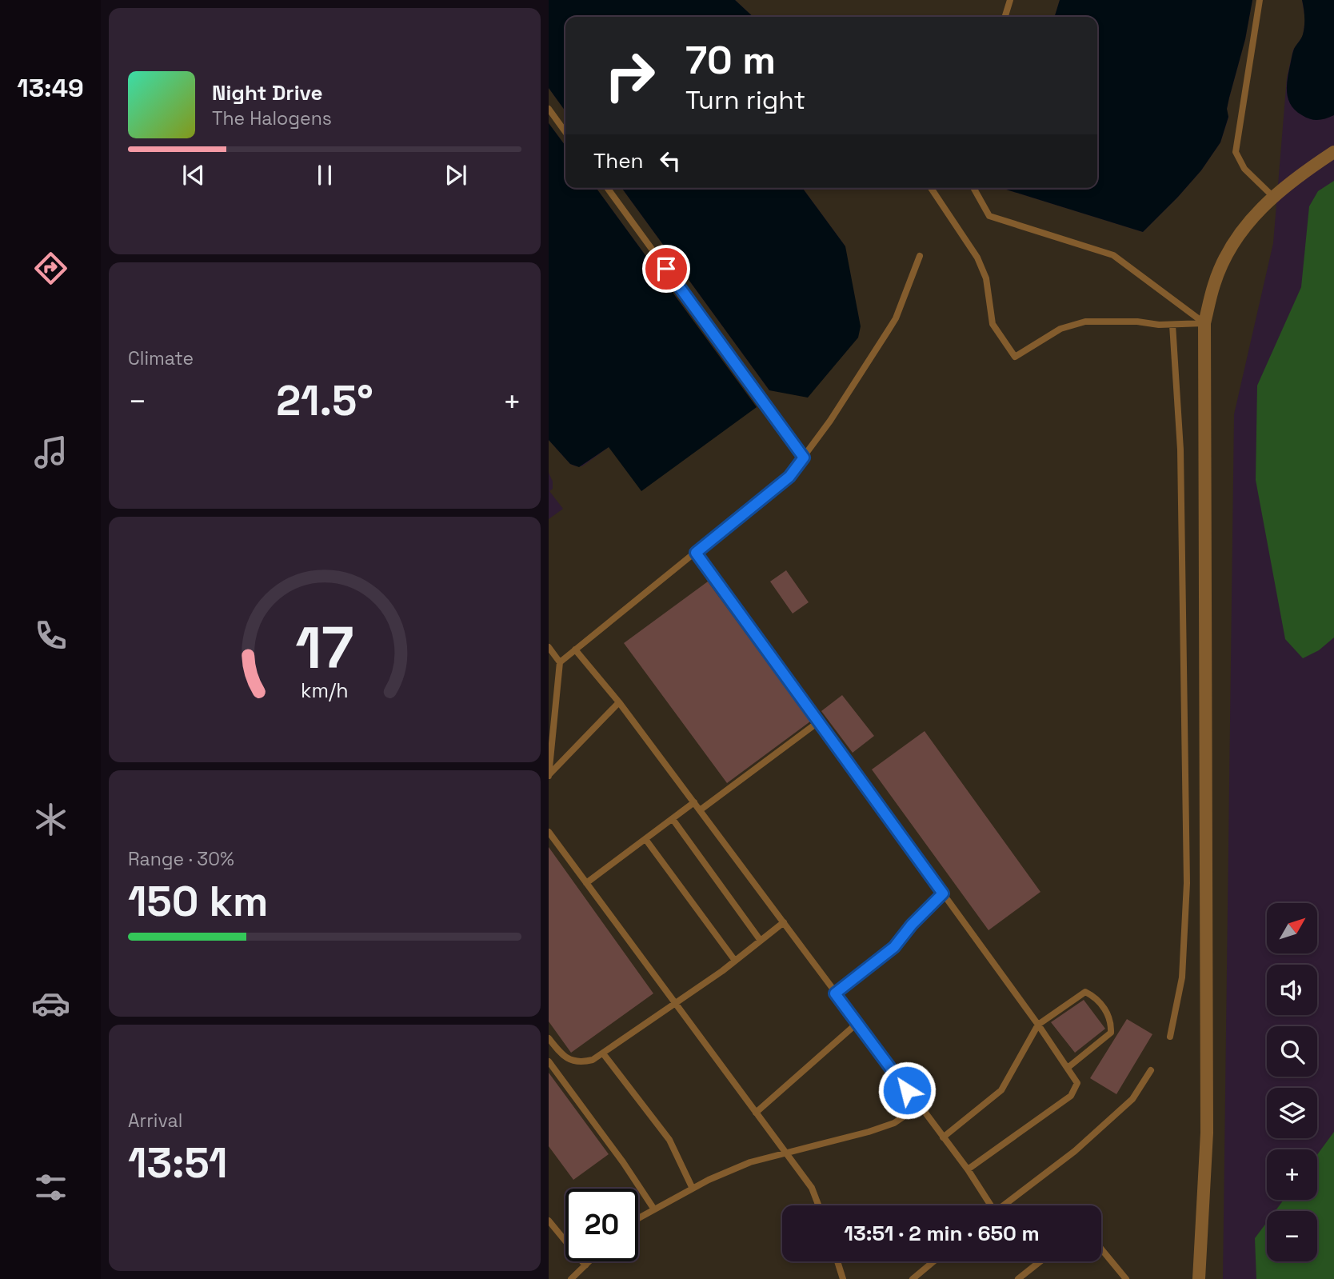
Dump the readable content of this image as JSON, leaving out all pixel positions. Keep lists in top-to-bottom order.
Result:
{
  "north": "top right",
  "page": {
    "tabs": "13:49",
    "turn": ["70 m", "Turn right"],
    "song": ["Night Drive", "The Halogens"],
    "then": "Then",
    "tile": [
      "Climate",
      ["Range · 30%", "150 km"],
      ["Arrival", "13:51"]
    ],
    "heat": ["−", "21.5°", "+"],
    "map_buttons": ["+", "−"],
    "limit": "20",
    "trip": "13:51 · 2 min · 650 m",
    "gauge": ["17", "km/h"]
  }
}
